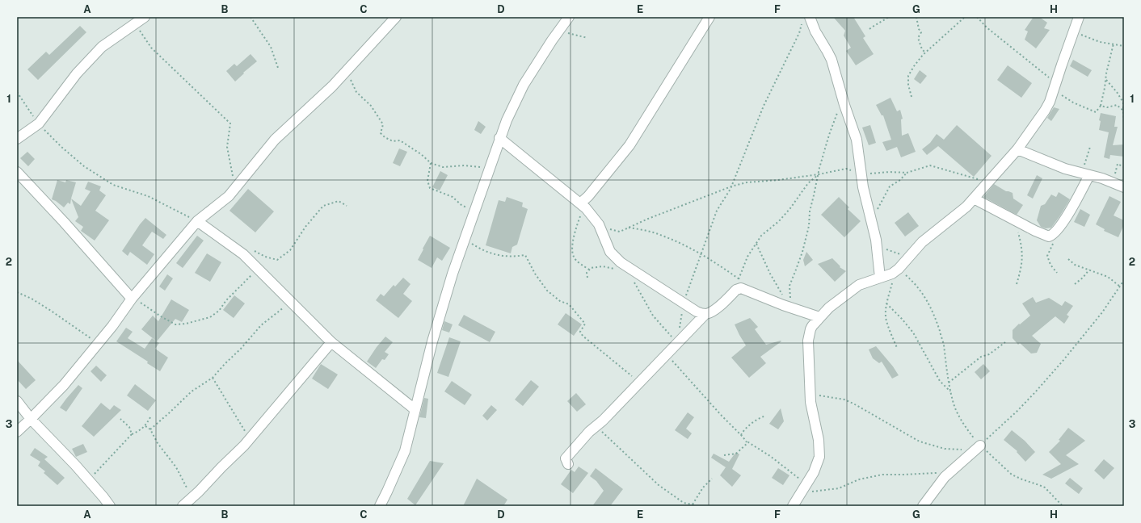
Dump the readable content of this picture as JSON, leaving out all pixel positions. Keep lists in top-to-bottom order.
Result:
{
  "grid": {
    "columns": [
      "A",
      "B",
      "C",
      "D",
      "E",
      "F",
      "G",
      "H"
    ],
    "rows": ["1", "2", "3"]
  }
}
